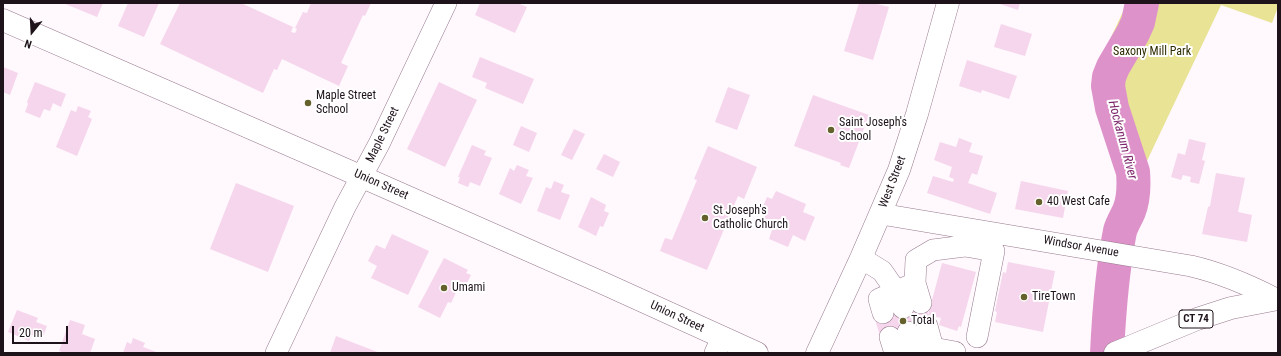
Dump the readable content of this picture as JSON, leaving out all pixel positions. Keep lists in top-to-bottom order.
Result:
{
  "streets": {
    "main road": ["West Street", "Union Street", "CT 74"],
    "street": ["Maple Street", "Windsor Avenue"]
  },
  "crossings": [
    ["Maple Street", "Union Street"],
    ["West Street", "Windsor Avenue"],
    ["Windsor Avenue", "CT 74"]
  ],
  "water": ["Hockanum River"],
  "parks": ["Saxony Mill Park"],
  "places": [
    "Maple Street School",
    "Saint Joseph's School",
    "40 West Cafe",
    "St Joseph's Catholic Church",
    "Umami",
    "TireTown",
    "Total"
  ],
  "scale_bar": "20 m",
  "north": "bottom"
}
